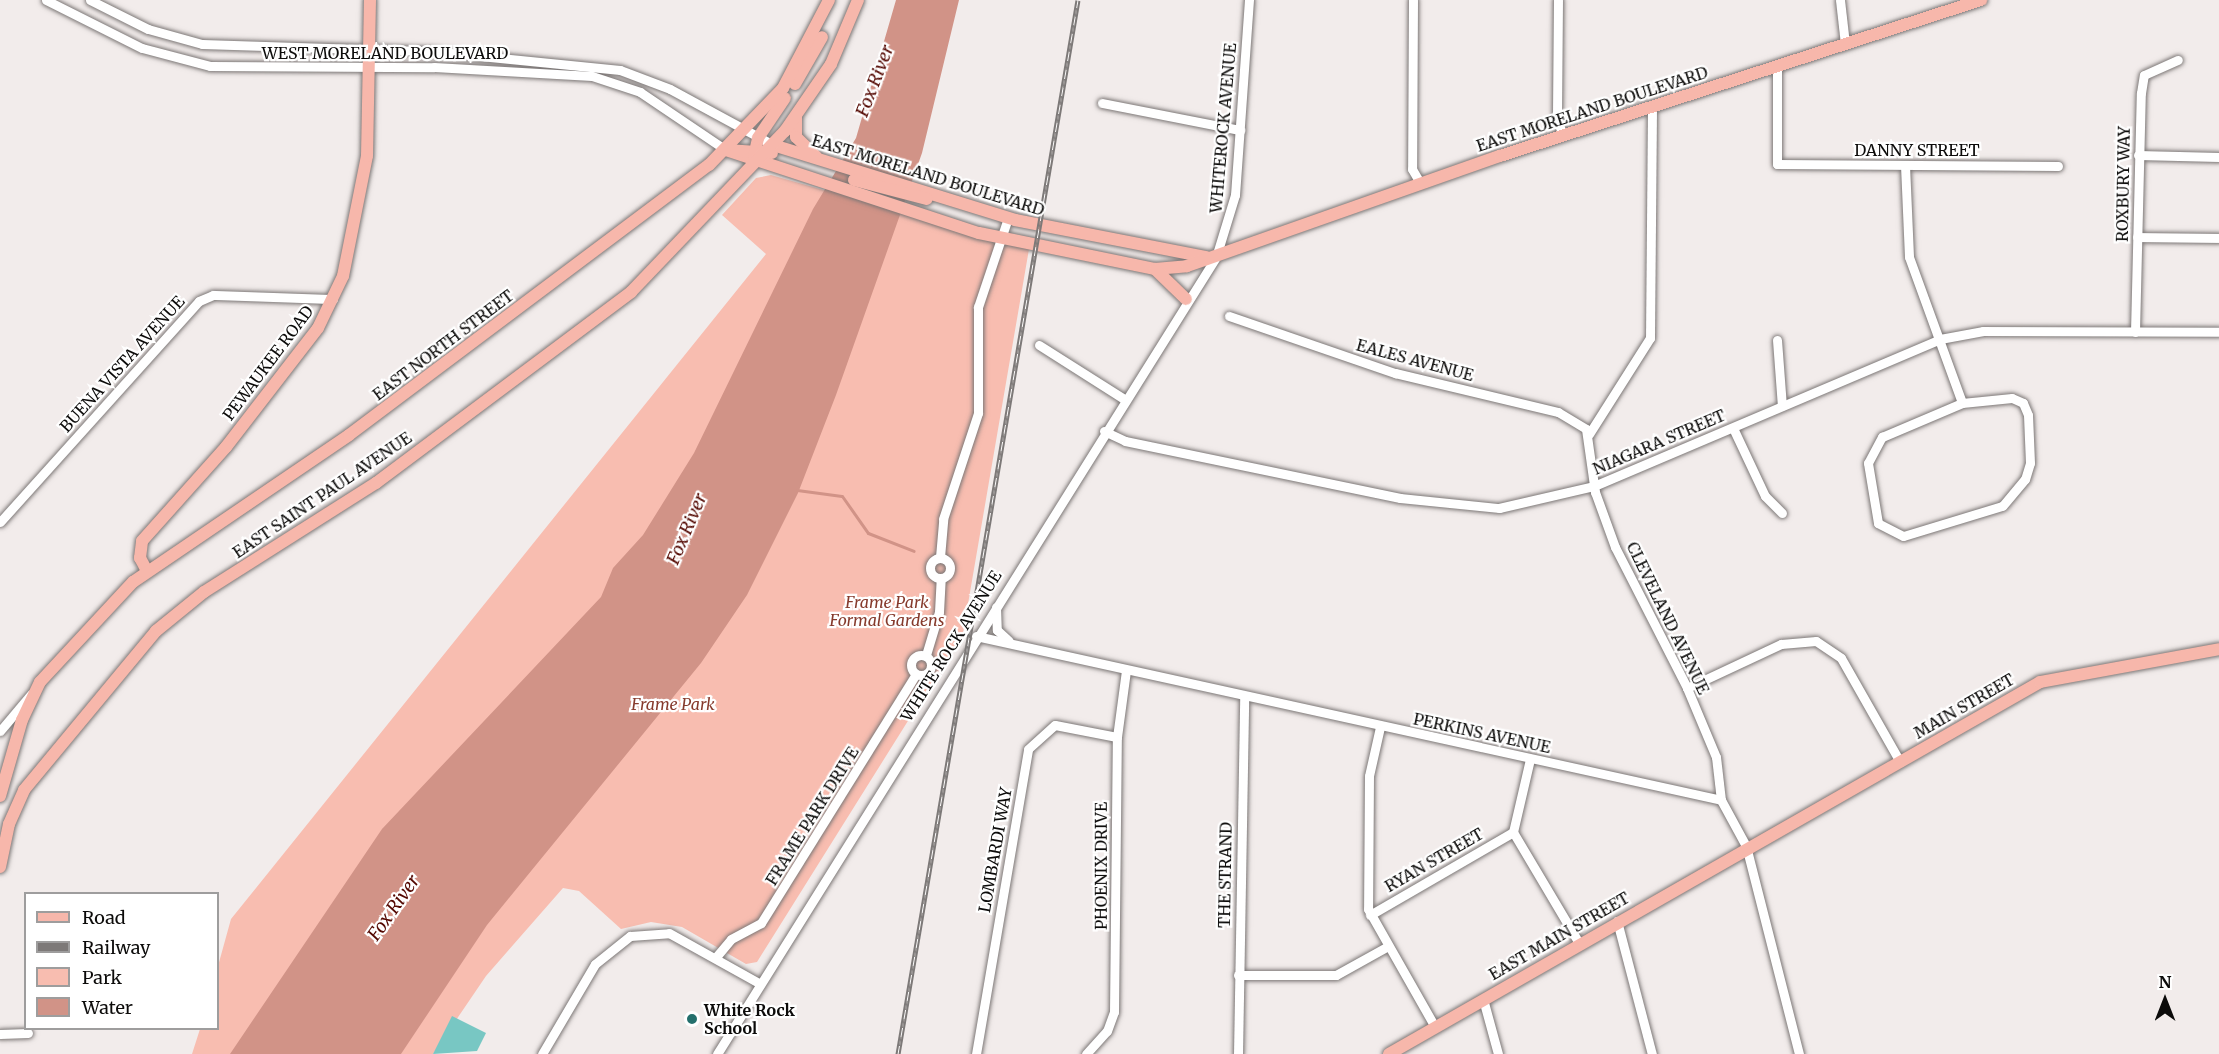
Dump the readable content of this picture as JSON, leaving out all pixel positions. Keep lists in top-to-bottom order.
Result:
{
  "streets": {
    "main road": [
      "WEST MORELAND BOULEVARD",
      "EAST MORELAND BOULEVARD",
      "EAST NORTH STREET",
      "PEWAUKEE ROAD",
      "EAST SAINT PAUL AVENUE",
      "MAIN STREET",
      "EAST MAIN STREET"
    ],
    "street": [
      "WHITEROCK AVENUE",
      "DANNY STREET",
      "ROXBURY WAY",
      "EALES AVENUE",
      "BUENA VISTA AVENUE",
      "NIAGARA STREET",
      "CLEVELAND AVENUE",
      "WHITE ROCK AVENUE",
      "PERKINS AVENUE",
      "FRAME PARK DRIVE",
      "LOMBARDI WAY",
      "RYAN STREET",
      "PHOENIX DRIVE",
      "THE STRAND"
    ]
  },
  "crossings": [
    ["WEST MORELAND BOULEVARD", "EAST MORELAND BOULEVARD"],
    ["WEST MORELAND BOULEVARD", "EAST NORTH STREET"],
    ["WEST MORELAND BOULEVARD", "PEWAUKEE ROAD"],
    ["WEST MORELAND BOULEVARD", "EAST SAINT PAUL AVENUE"],
    ["EAST MORELAND BOULEVARD", "WHITEROCK AVENUE"],
    ["EAST MORELAND BOULEVARD", "DANNY STREET"],
    ["EAST MORELAND BOULEVARD", "EAST NORTH STREET"],
    ["EAST MORELAND BOULEVARD", "EAST SAINT PAUL AVENUE"],
    ["EAST MORELAND BOULEVARD", "WHITE ROCK AVENUE"],
    ["EAST MORELAND BOULEVARD", "FRAME PARK DRIVE"],
    ["WHITEROCK AVENUE", "WHITE ROCK AVENUE"],
    ["ROXBURY WAY", "NIAGARA STREET"],
    ["EAST NORTH STREET", "PEWAUKEE ROAD"],
    ["EALES AVENUE", "CLEVELAND AVENUE"],
    ["PEWAUKEE ROAD", "BUENA VISTA AVENUE"],
    ["NIAGARA STREET", "CLEVELAND AVENUE"],
    ["NIAGARA STREET", "WHITE ROCK AVENUE"],
    ["CLEVELAND AVENUE", "PERKINS AVENUE"],
    ["WHITE ROCK AVENUE", "PERKINS AVENUE"],
    ["MAIN STREET", "EAST MAIN STREET"],
    ["PERKINS AVENUE", "PHOENIX DRIVE"],
    ["PERKINS AVENUE", "THE STRAND"],
    ["LOMBARDI WAY", "PHOENIX DRIVE"]
  ],
  "water": ["Fox River"],
  "parks": ["Frame Park Formal Gardens", "Frame Park"],
  "places": ["White Rock School"],
  "legend": [
    "Road",
    "Railway",
    "Park",
    "Water"
  ],
  "north": "top"
}
